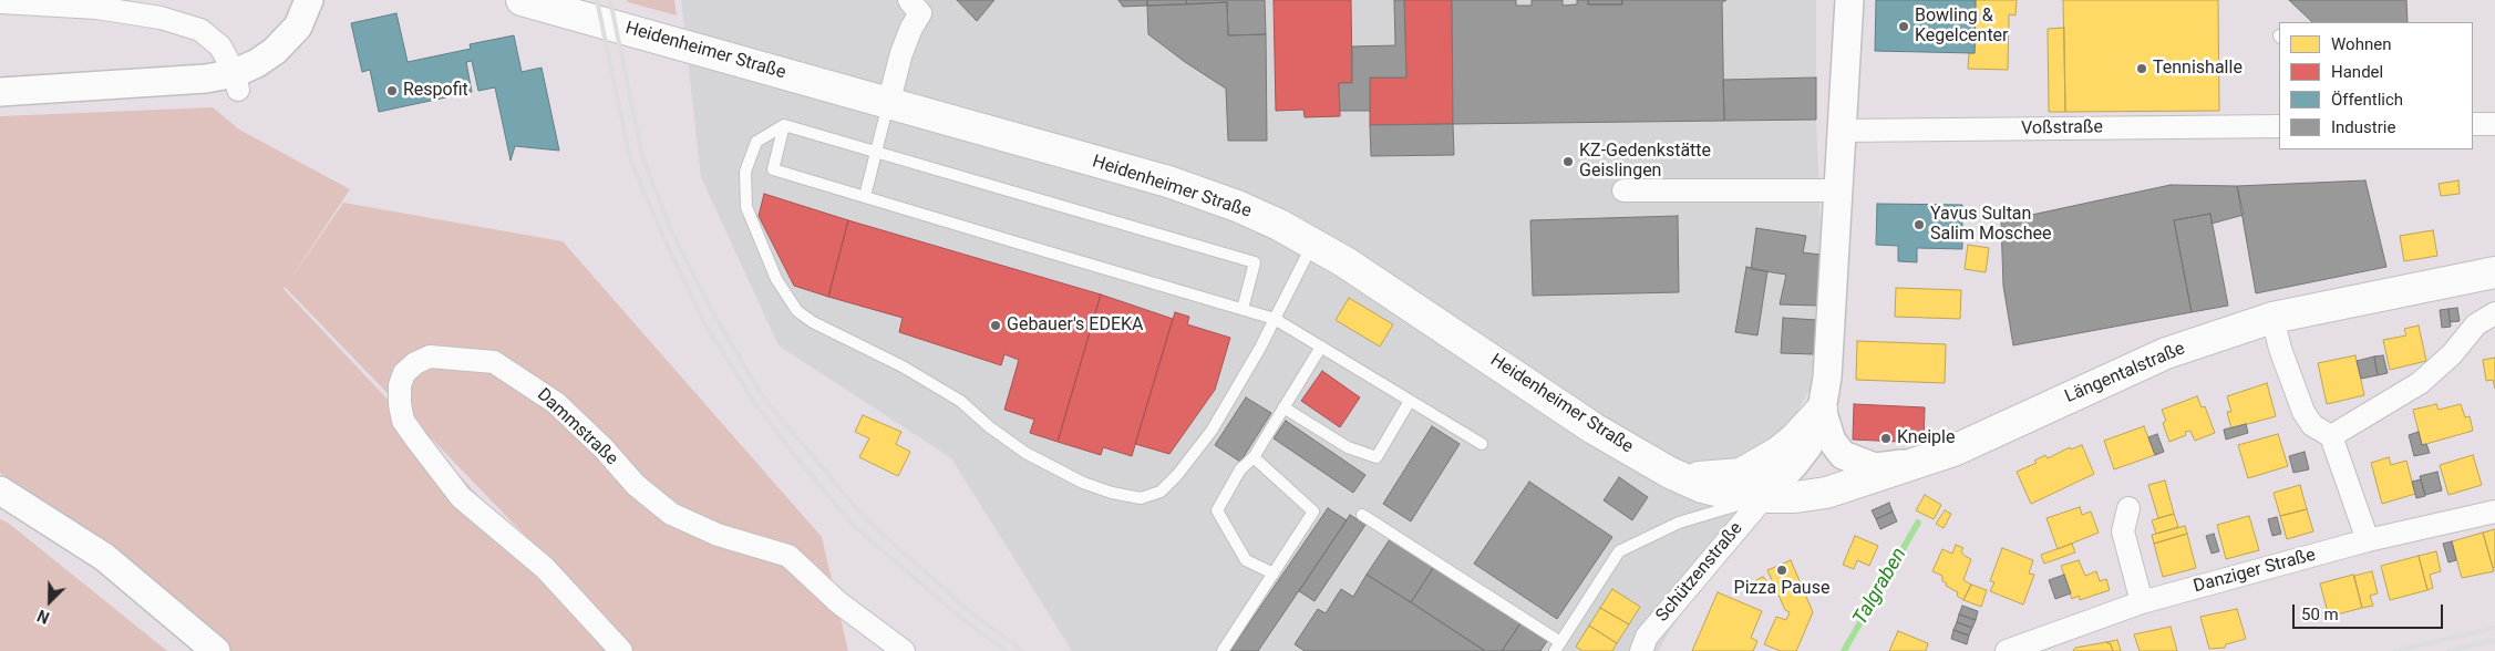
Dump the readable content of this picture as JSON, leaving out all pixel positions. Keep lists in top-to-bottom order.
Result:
{
  "streets": {
    "main road": ["Heidenheimer Straße", "Längentalstraße"],
    "street": [
      "Voßstraße",
      "Dammstraße",
      "Danziger Straße",
      "Schützenstraße"
    ]
  },
  "crossings": [
    ["Heidenheimer Straße", "Längentalstraße"],
    ["Heidenheimer Straße", "Schützenstraße"],
    ["Längentalstraße", "Schützenstraße"]
  ],
  "water": ["Talgraben"],
  "places": [
    "Bowling & Kegelcenter",
    "Tennishalle",
    "Respofit",
    "KZ-Gedenkstätte Geislingen",
    "Yavus Sultan Salim Moschee",
    "Gebauer's EDEKA",
    "Kneiple",
    "Pizza Pause"
  ],
  "legend": [
    "Wohnen",
    "Handel",
    "Öffentlich",
    "Industrie"
  ],
  "scale_bar": "50 m",
  "north": "bottom left"
}
